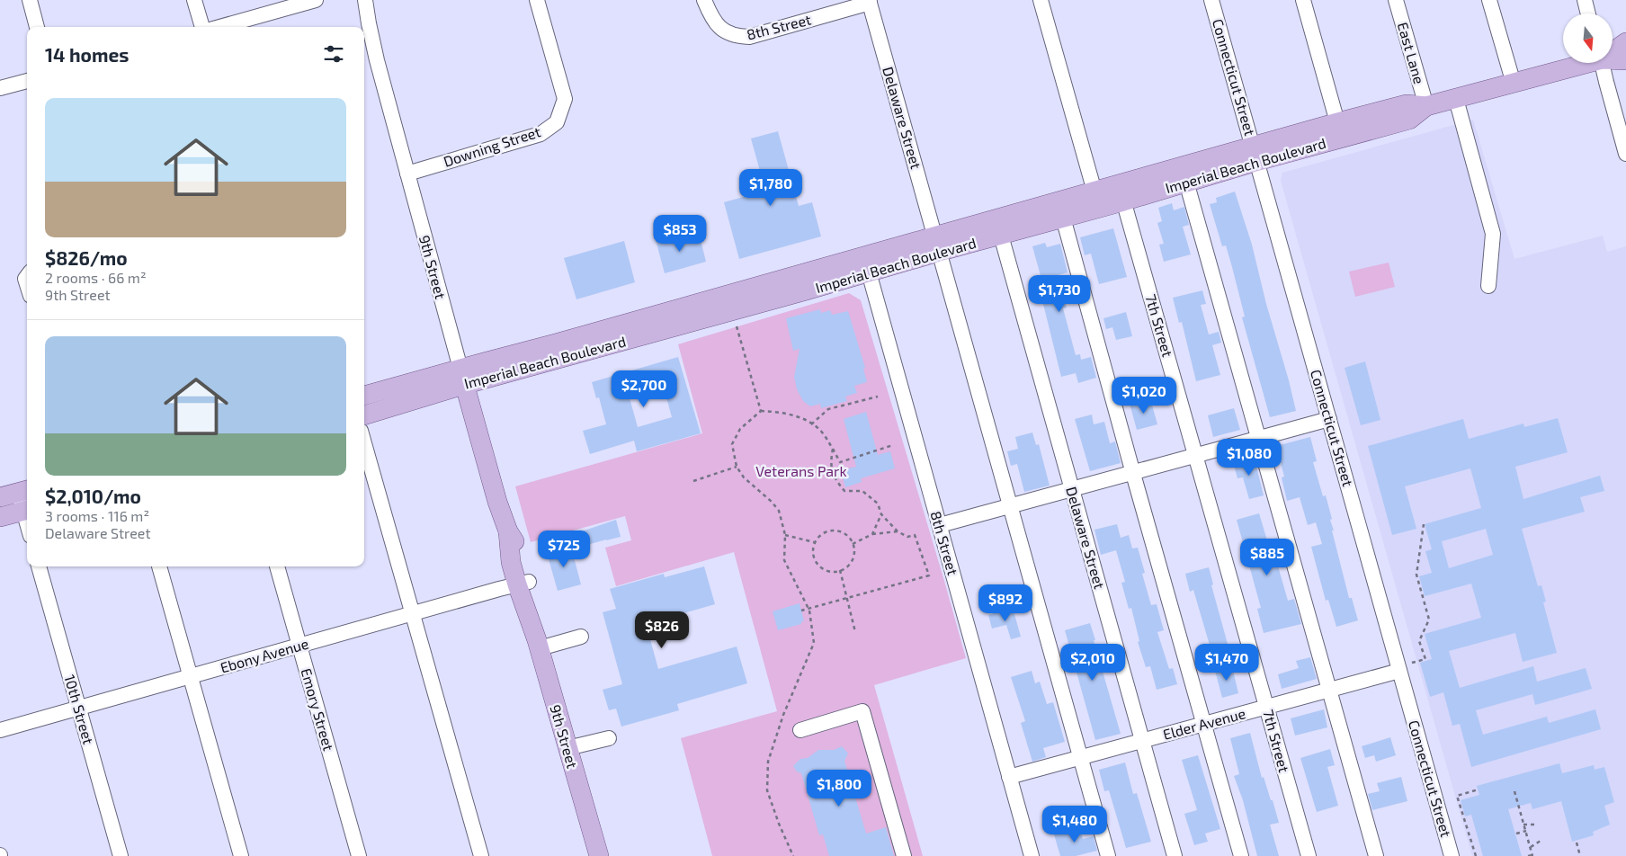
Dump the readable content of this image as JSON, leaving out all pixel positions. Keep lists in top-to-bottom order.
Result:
{
  "streets": {
    "main road": ["Imperial Beach Boulevard", "9th Street"],
    "street": [
      "8th Street",
      "East Lane",
      "Connecticut Street",
      "Delaware Street",
      "Downing Street",
      "7th Street",
      "Ebony Avenue",
      "10th Street",
      "Emory Street",
      "Elder Avenue"
    ]
  },
  "crossings": [
    ["8th Street", "Delaware Street"],
    ["8th Street", "Imperial Beach Boulevard"],
    ["8th Street", "Elder Avenue"],
    ["East Lane", "Imperial Beach Boulevard"],
    ["Connecticut Street", "Imperial Beach Boulevard"],
    ["Connecticut Street", "Elder Avenue"],
    ["Delaware Street", "Imperial Beach Boulevard"],
    ["Delaware Street", "Elder Avenue"],
    ["Downing Street", "9th Street"],
    ["Imperial Beach Boulevard", "9th Street"],
    ["Imperial Beach Boulevard", "7th Street"],
    ["9th Street", "Ebony Avenue"],
    ["7th Street", "Elder Avenue"],
    ["Ebony Avenue", "10th Street"],
    ["Ebony Avenue", "Emory Street"]
  ],
  "parks": ["Veterans Park"],
  "north": "bottom",
  "page": {
    "heading": "14 homes",
    "list": [
      {
        "name": "$826/mo",
        "note": "2 rooms · 66 m² · 9th Street"
      },
      {
        "name": "$2,010/mo",
        "note": "3 rooms · 116 m² · Delaware Street"
      }
    ],
    "price": [
      "$1,780",
      "$853",
      "$1,730",
      "$2,700",
      "$1,020",
      "$1,080",
      "$725",
      "$885",
      "$892",
      "$826",
      "$2,010",
      "$1,470",
      "$1,800",
      "$1,480"
    ]
  }
}
